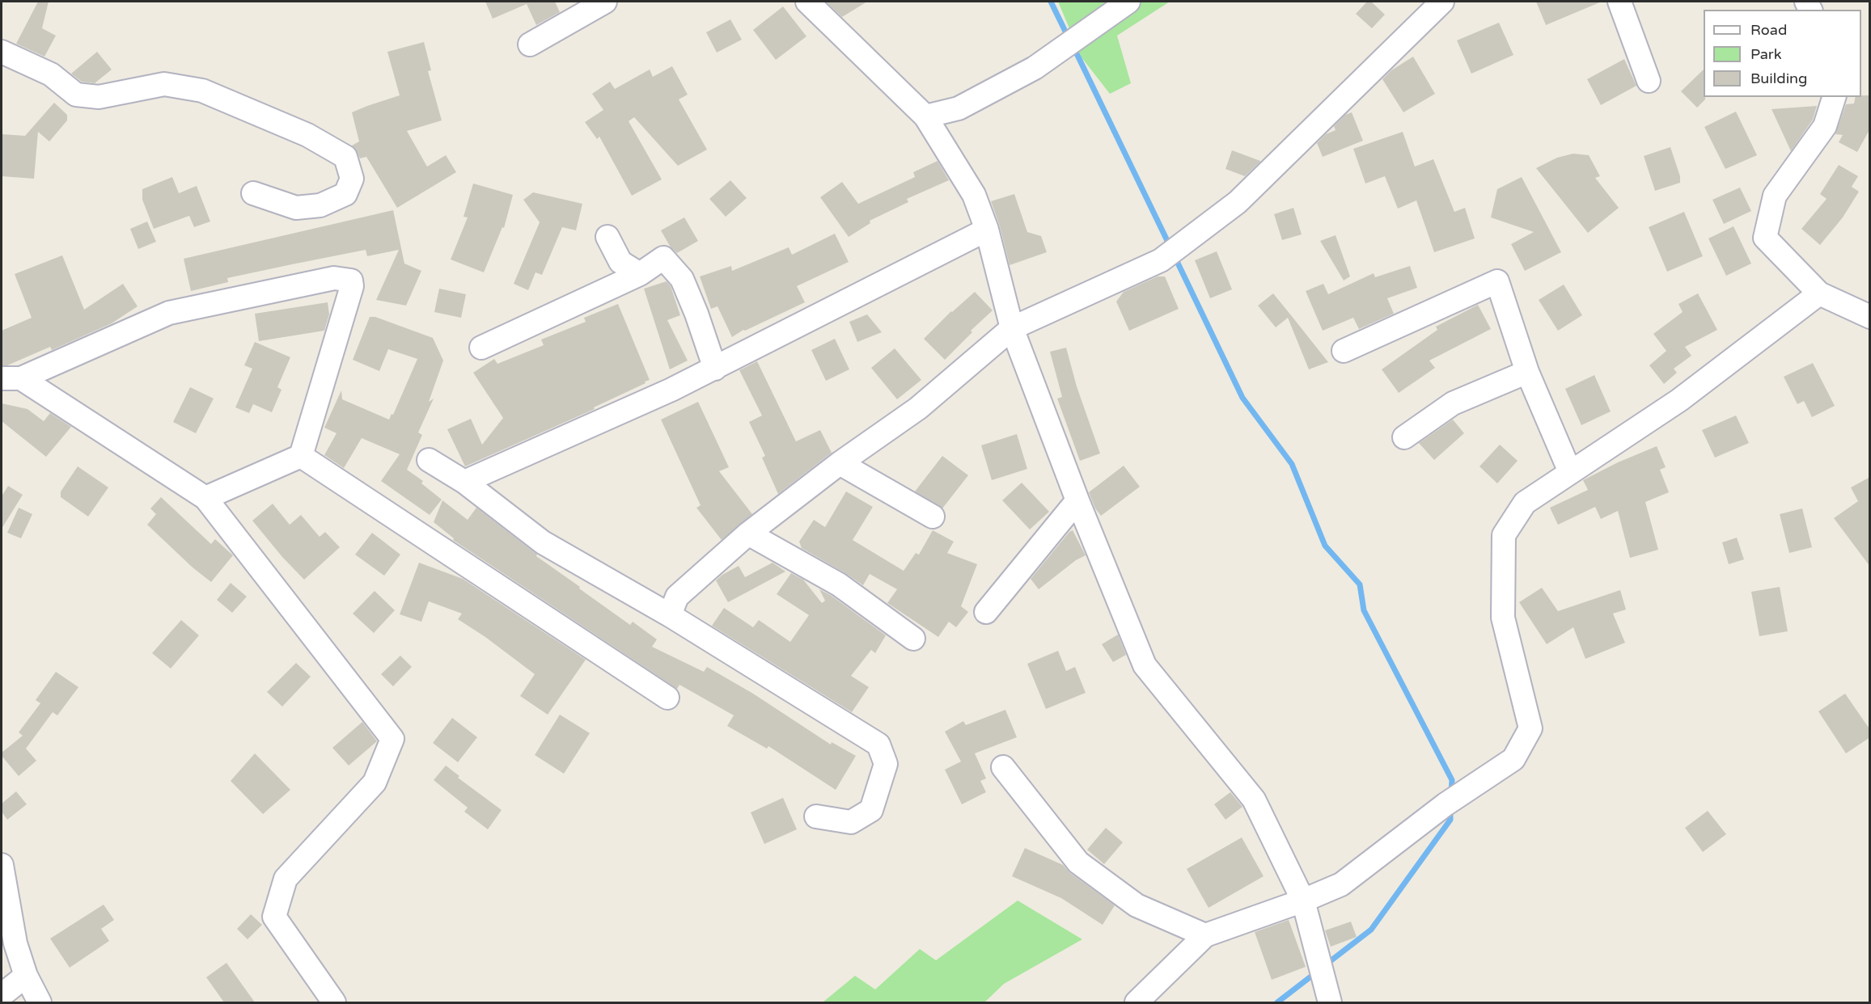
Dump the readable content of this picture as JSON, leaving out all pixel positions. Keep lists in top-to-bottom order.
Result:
{
  "legend": ["Road", "Park", "Building"]
}
